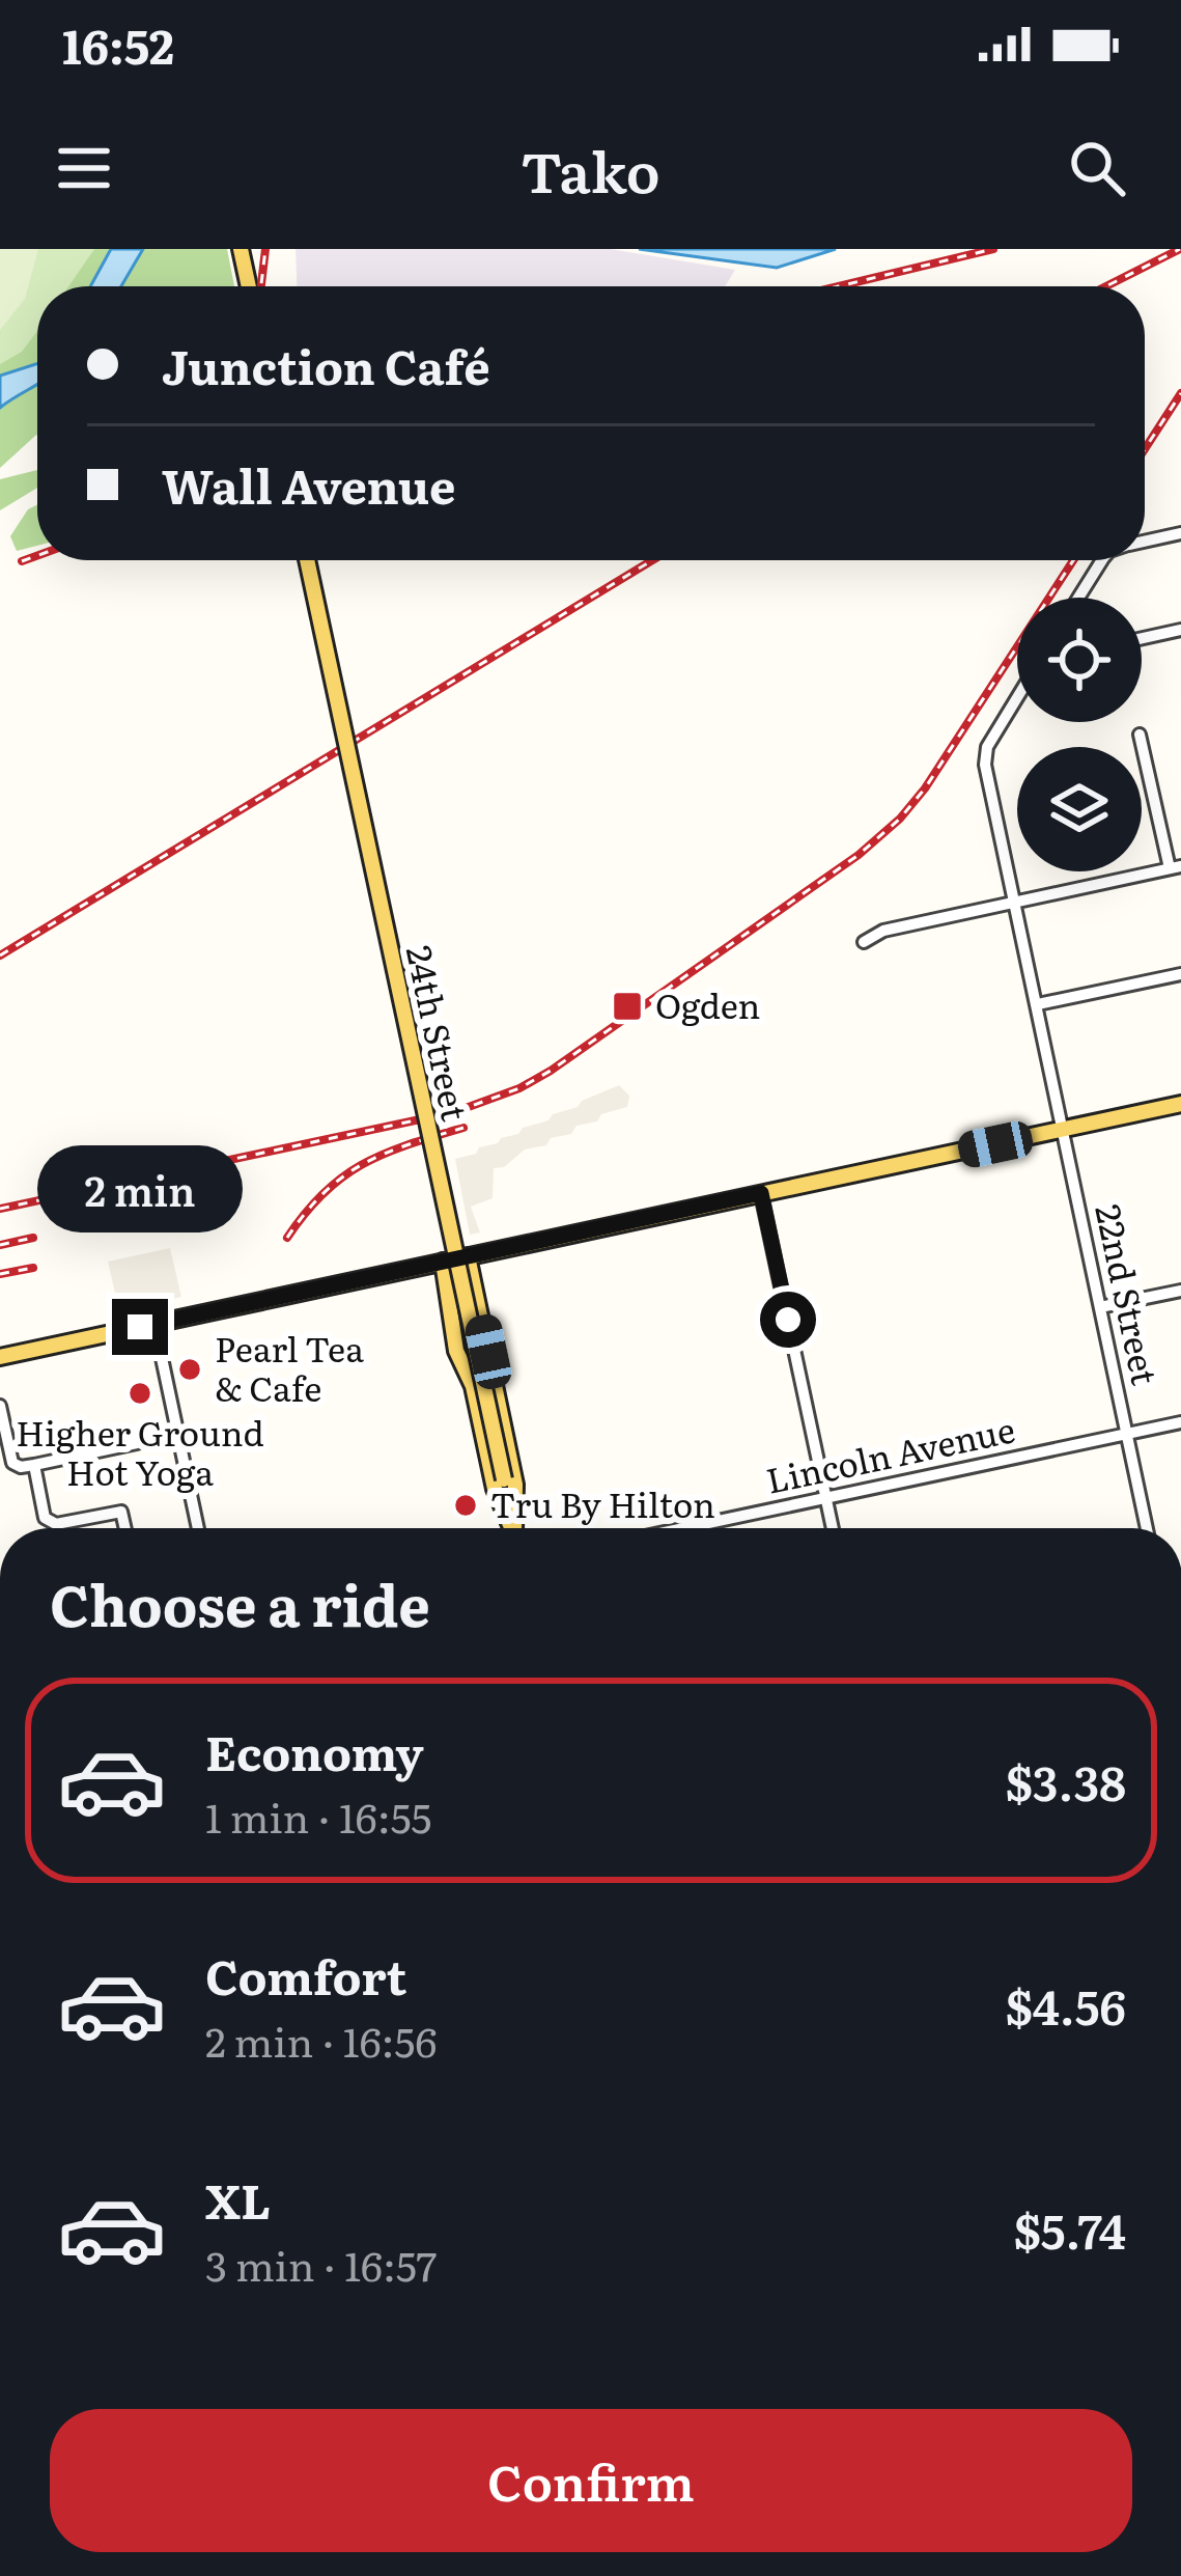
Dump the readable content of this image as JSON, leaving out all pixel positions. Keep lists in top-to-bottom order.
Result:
{
  "streets": {
    "main road": ["24th Street"],
    "street": ["22nd Street", "Lincoln Avenue"]
  },
  "crossings": [
    ["22nd Street", "Lincoln Avenue"]
  ],
  "places": {
    "transit": ["Ogden"],
    "other": ["Pearl Tea & Cafe", "Higher Ground Hot Yoga", "Tru By Hilton"]
  },
  "page": {
    "status": "16:52",
    "header": "Tako",
    "banner": ["Junction Café", "Wall Avenue"],
    "bubble": "2 min",
    "heading": "Choose a ride",
    "list": [
      {
        "name": "Economy",
        "note": "1 min · 16:55",
        "value": "$3.38"
      },
      {
        "name": "Comfort",
        "note": "2 min · 16:56",
        "value": "$4.56"
      },
      {
        "name": "XL",
        "note": "3 min · 16:57",
        "value": "$5.74"
      }
    ],
    "buttons": "Confirm"
  }
}
